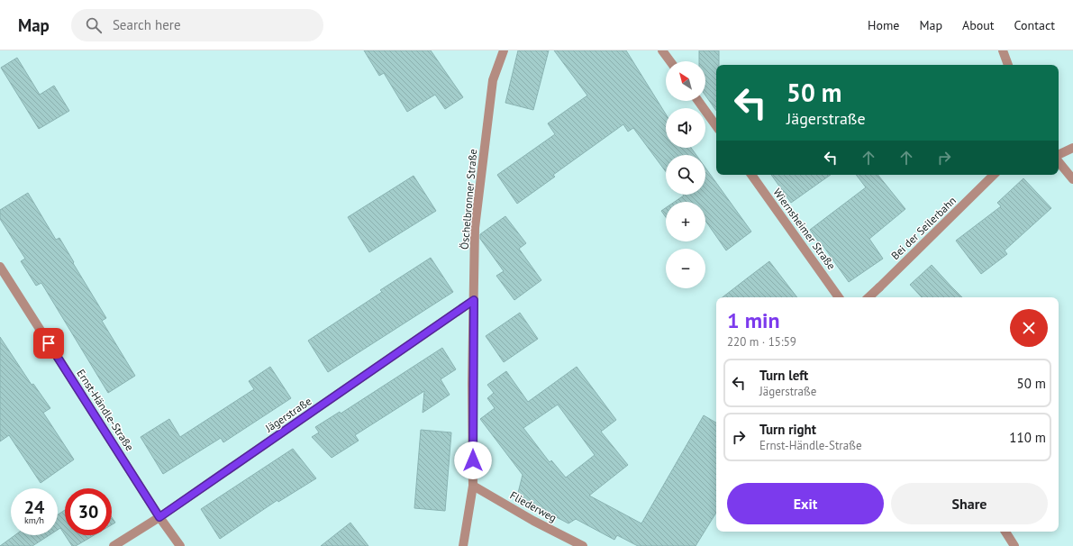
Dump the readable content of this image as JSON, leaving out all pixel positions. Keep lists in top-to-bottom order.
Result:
{
  "streets": {
    "street": [
      "Öschelbronner Straße",
      "Bei der Seilerbahn",
      "Wiernsheimer Straße",
      "Ernst-Händle-Straße",
      "Jägerstraße",
      "Fliederweg"
    ]
  },
  "crossings": [
    ["Öschelbronner Straße", "Jägerstraße"],
    ["Öschelbronner Straße", "Fliederweg"],
    ["Ernst-Händle-Straße", "Jägerstraße"]
  ],
  "north": "top left",
  "page": {
    "header": "Map",
    "search": "Search here",
    "nav": [
      "Home",
      "Map",
      "About",
      "Contact"
    ],
    "map_buttons": ["+", "−"],
    "turn": ["50 m", "Jägerstraße"],
    "heading": ["1 min", "220 m · 15:59"],
    "list": [
      {
        "name": "Turn left",
        "note": "Jägerstraße",
        "value": "50 m"
      },
      {
        "name": "Turn right",
        "note": "Ernst-Händle-Straße",
        "value": "110 m"
      }
    ],
    "buttons": ["Exit", "Share"],
    "speed": "24 km/h",
    "limit": "30"
  }
}
